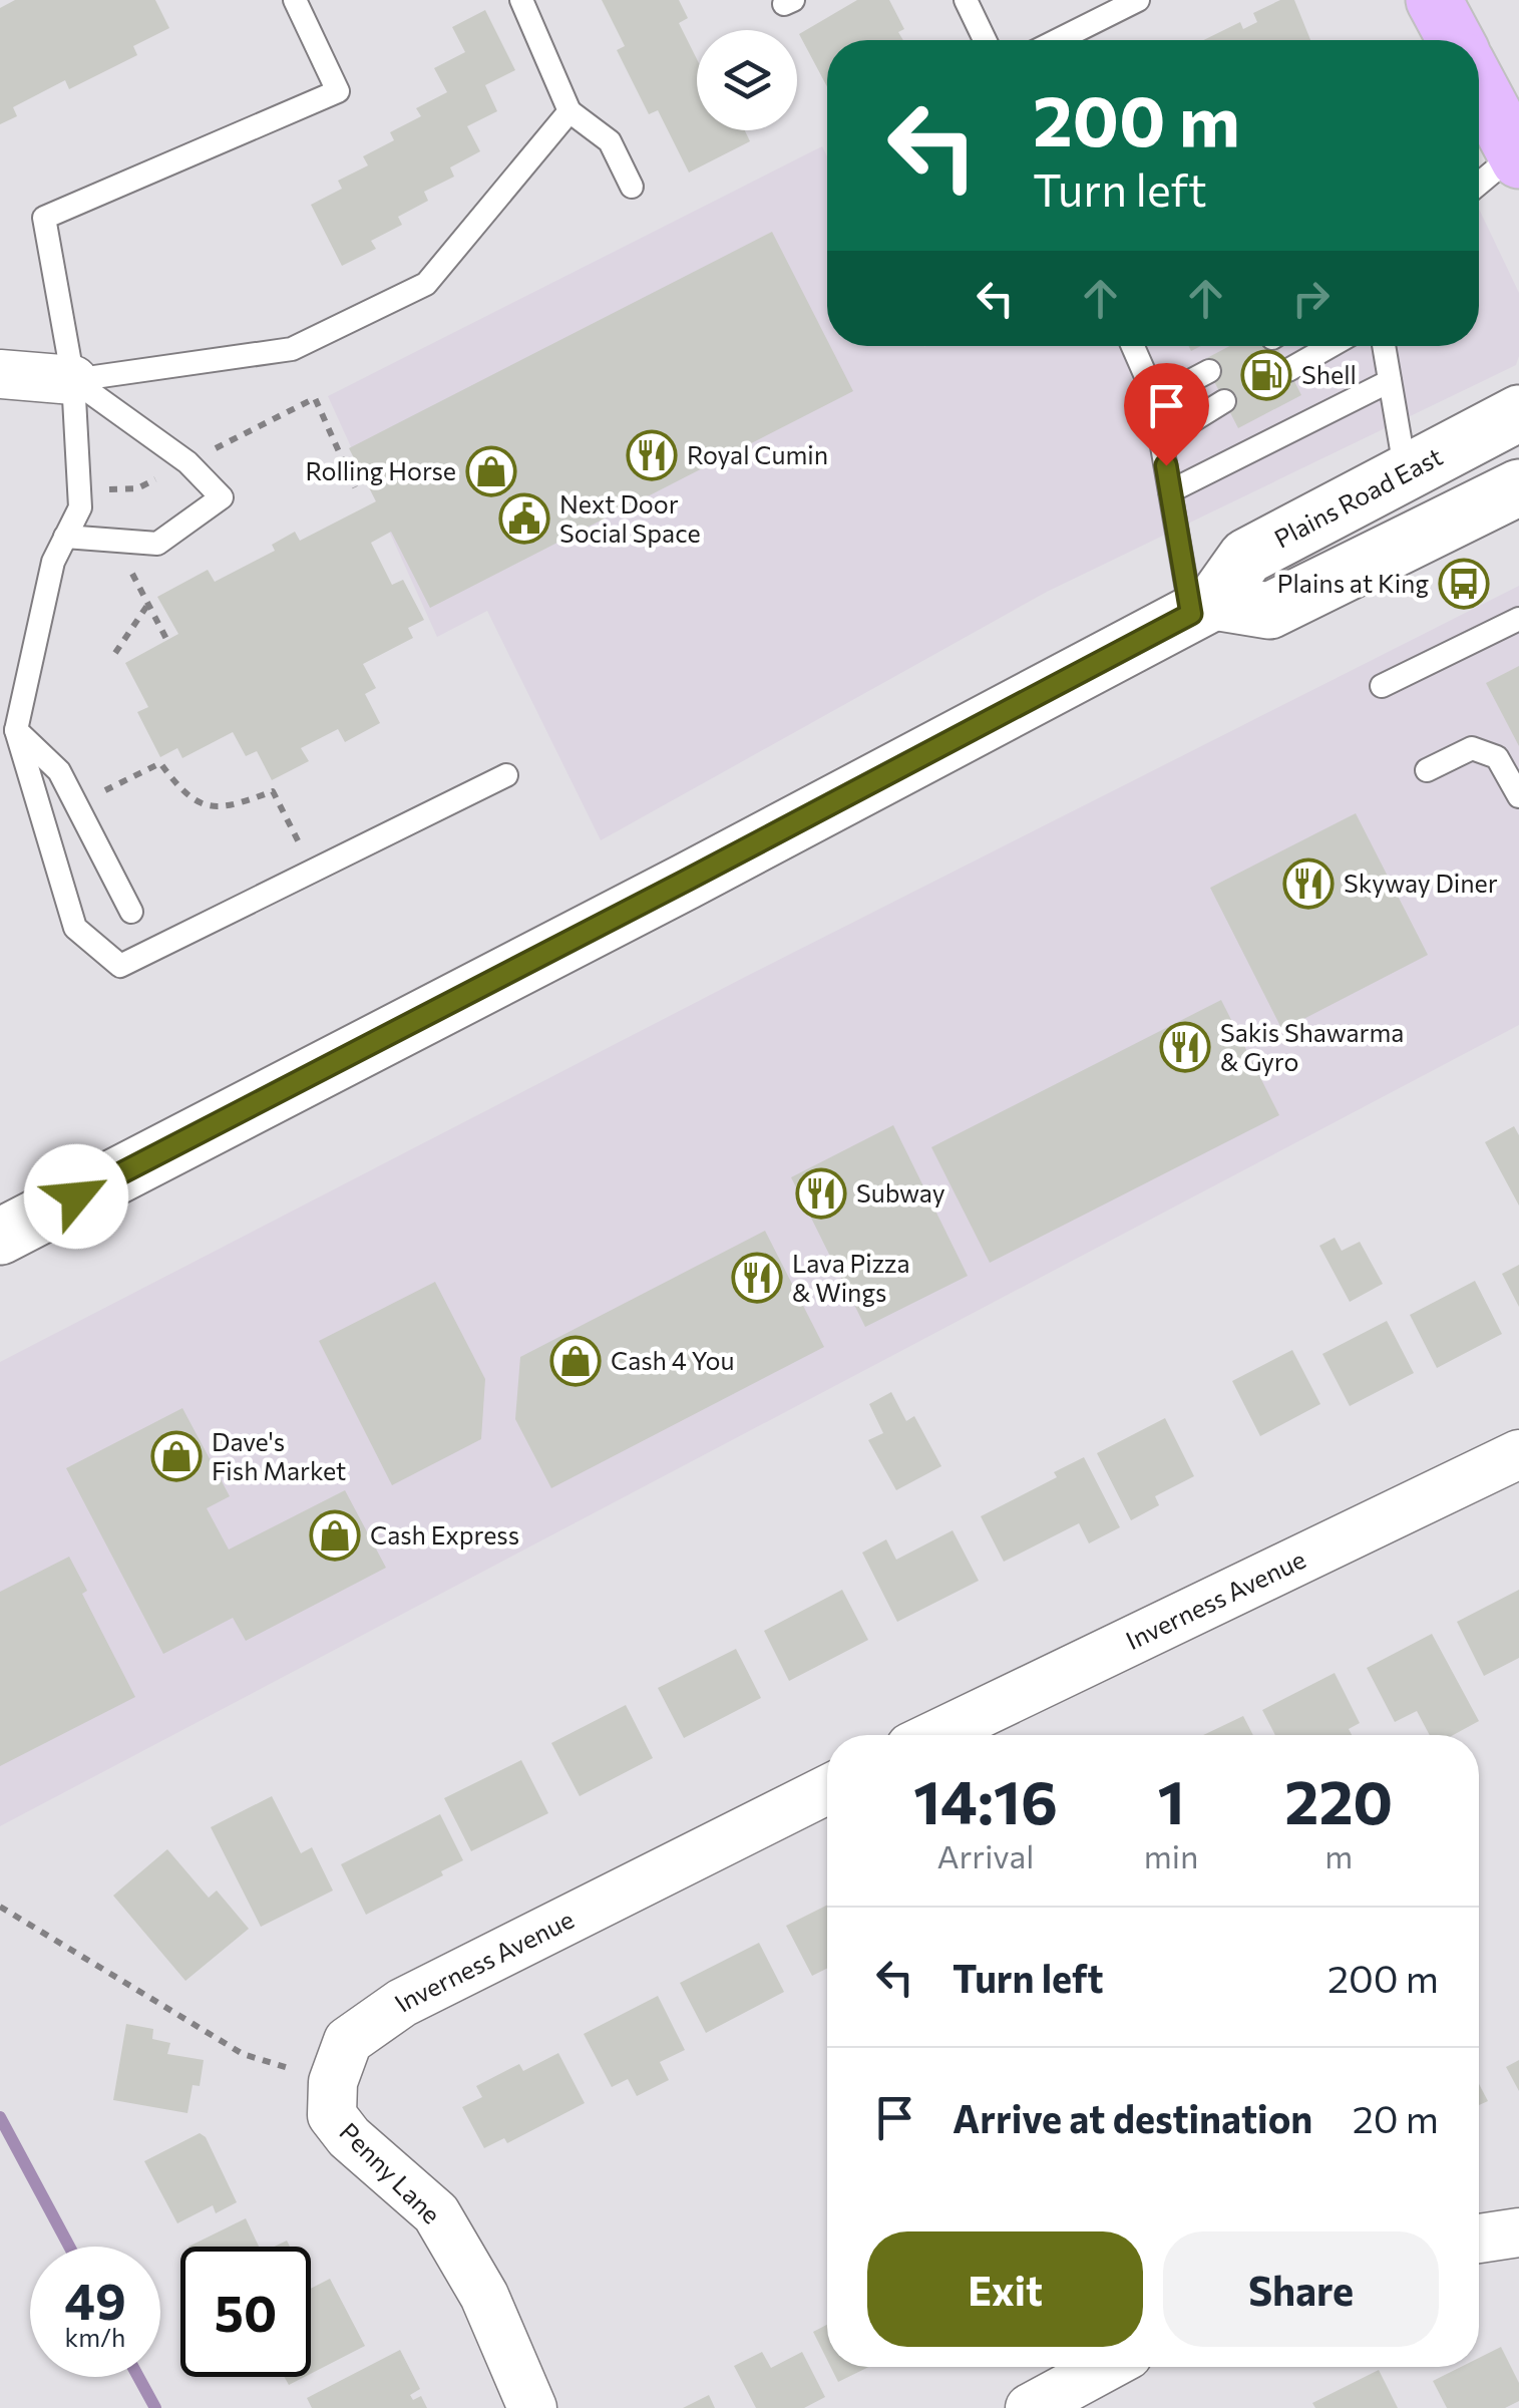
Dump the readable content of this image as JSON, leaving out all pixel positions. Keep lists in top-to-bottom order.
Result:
{
  "streets": {
    "main road": ["Plains Road East"],
    "street": ["Inverness Avenue", "Penny Lane"]
  },
  "crossings": [
    ["Inverness Avenue", "Penny Lane"]
  ],
  "places": {
    "fuel station": ["Shell"],
    "restaurant": [
      "Royal Cumin",
      "Skyway Diner",
      "Sakis Shawarma & Gyro",
      "Subway",
      "Lava Pizza & Wings"
    ],
    "shop": [
      "Rolling Horse",
      "Cash 4 You",
      "Dave's Fish Market",
      "Cash Express"
    ],
    "public building": ["Next Door Social Space"],
    "bus stop": ["Plains at King"]
  },
  "page": {
    "turn": ["200 m", "Turn left"],
    "eta": [
      "14:16",
      "Arrival",
      "1",
      "min",
      "220",
      "m"
    ],
    "list": [
      {
        "name": "Turn left",
        "value": "200 m"
      },
      {
        "name": "Arrive at destination",
        "value": "20 m"
      }
    ],
    "buttons": ["Exit", "Share"],
    "speed": "49 km/h",
    "limit": "50"
  }
}
